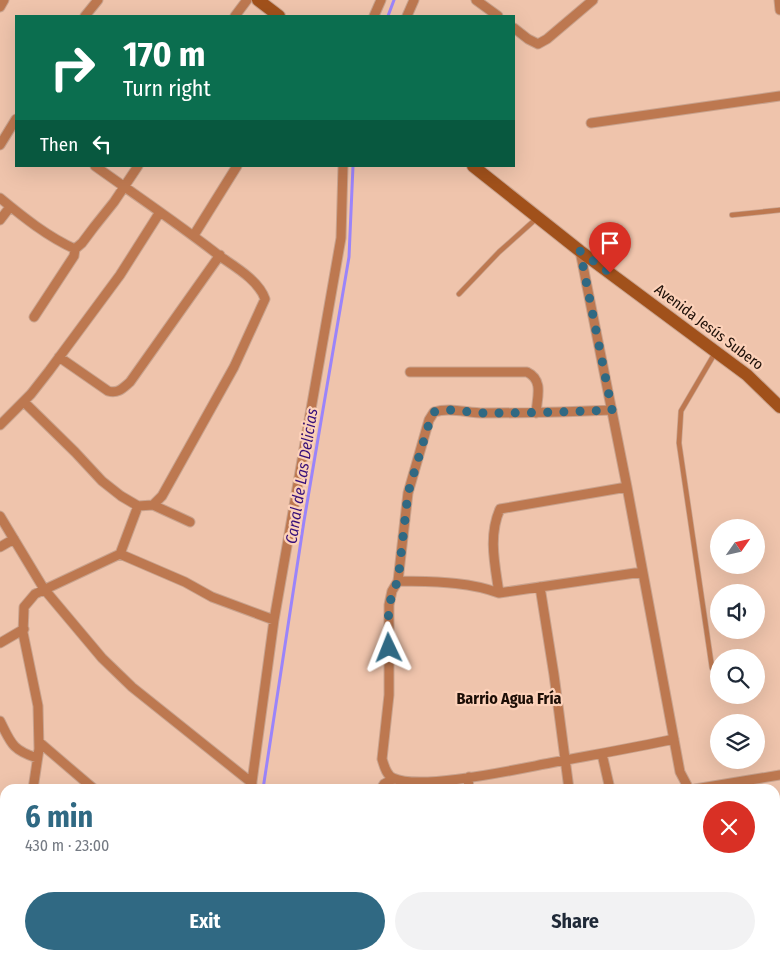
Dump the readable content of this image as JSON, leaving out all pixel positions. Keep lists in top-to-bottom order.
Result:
{
  "streets": {
    "main road": ["Avenida Jesús Subero"]
  },
  "districts": ["Barrio Agua Fría"],
  "water": ["Canal de Las Delicias"],
  "north": "top right",
  "page": {
    "turn": ["170 m", "Turn right"],
    "then": "Then",
    "heading": ["6 min", "430 m · 23:00"],
    "buttons": ["Exit", "Share"]
  }
}
